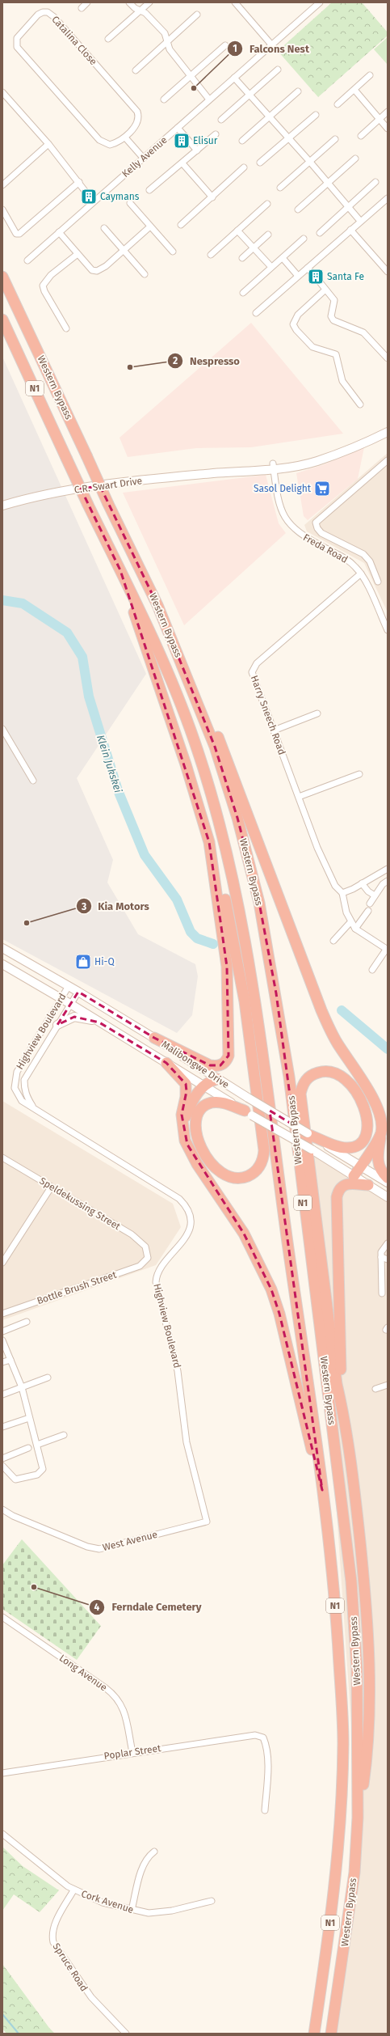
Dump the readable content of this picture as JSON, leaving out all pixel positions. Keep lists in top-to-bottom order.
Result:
{
  "streets": {
    "highway": ["Western Bypass", "N1"],
    "main road": ["C.R. Swart Drive", "Malibongwe Drive"],
    "street": [
      "Catalina Close",
      "Kelly Avenue",
      "Freda Road",
      "Harry Sneech Road",
      "Highview Boulevard",
      "Speldekussing Street",
      "Bottle Brush Street",
      "West Avenue",
      "Long Avenue",
      "Poplar Street",
      "Cork Avenue",
      "Spruce Road"
    ]
  },
  "crossings": [
    ["C.R. Swart Drive", "Freda Road"],
    ["Freda Road", "Harry Sneech Road"],
    ["Highview Boulevard", "Malibongwe Drive"],
    ["Highview Boulevard", "West Avenue"],
    ["Speldekussing Street", "Bottle Brush Street"],
    ["Long Avenue", "Poplar Street"],
    ["Cork Avenue", "Spruce Road"]
  ],
  "water": ["Klein Jukskei"],
  "places": {
    "other": [
      "Falcons Nest",
      "Nespresso",
      "Kia Motors",
      "Ferndale Cemetery"
    ],
    "building": ["Elisur", "Caymans", "Santa Fe"],
    "supermarket": ["Sasol Delight"],
    "shop": ["Hi-Q"]
  }
}
